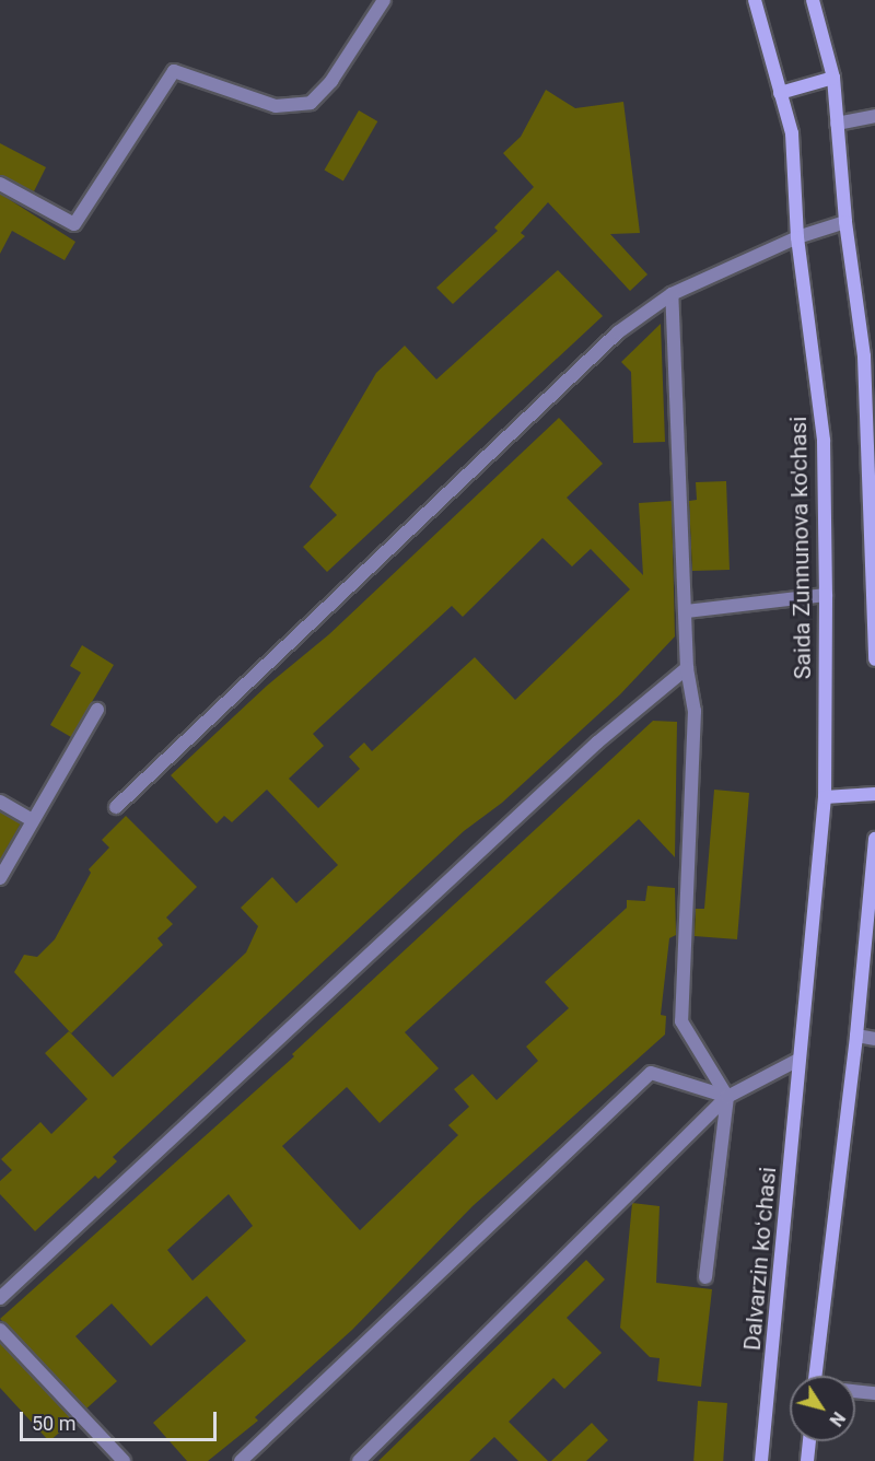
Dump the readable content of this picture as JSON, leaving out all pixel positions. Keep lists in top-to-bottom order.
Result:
{
  "streets": {
    "main road": ["Saida Zunnunova ko'chasi", "Dalvarzin koʻchasi"]
  },
  "crossings": [
    ["Saida Zunnunova ko'chasi", "Dalvarzin koʻchasi"]
  ],
  "scale_bar": "50 m",
  "north": "bottom right"
}
